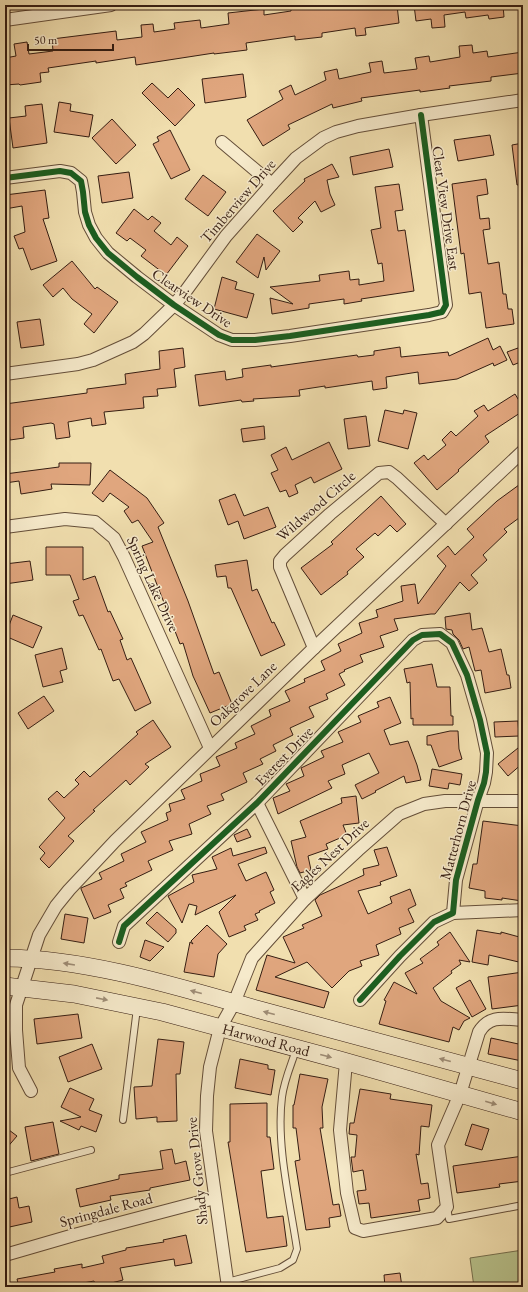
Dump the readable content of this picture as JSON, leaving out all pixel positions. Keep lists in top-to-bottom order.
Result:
{
  "streets": {
    "main road": ["Harwood Road"],
    "street": [
      "Timberview Drive",
      "Clear View Drive East",
      "Clearview Drive",
      "Wildwood Circle",
      "Spring Lake Drive",
      "Oakgrove Lane",
      "Everest Drive",
      "Matterhorn Drive",
      "Eagles Nest Drive",
      "Shady Grove Drive",
      "Springdale Road"
    ]
  },
  "crossings": [
    ["Timberview Drive", "Clear View Drive East"],
    ["Timberview Drive", "Clearview Drive"],
    ["Clear View Drive East", "Clearview Drive"],
    ["Wildwood Circle", "Oakgrove Lane"],
    ["Spring Lake Drive", "Oakgrove Lane"],
    ["Oakgrove Lane", "Harwood Road"],
    ["Everest Drive", "Matterhorn Drive"],
    ["Matterhorn Drive", "Eagles Nest Drive"],
    ["Eagles Nest Drive", "Harwood Road"],
    ["Eagles Nest Drive", "Shady Grove Drive"],
    ["Harwood Road", "Shady Grove Drive"],
    ["Shady Grove Drive", "Springdale Road"]
  ],
  "scale_bar": "50 m"
}
